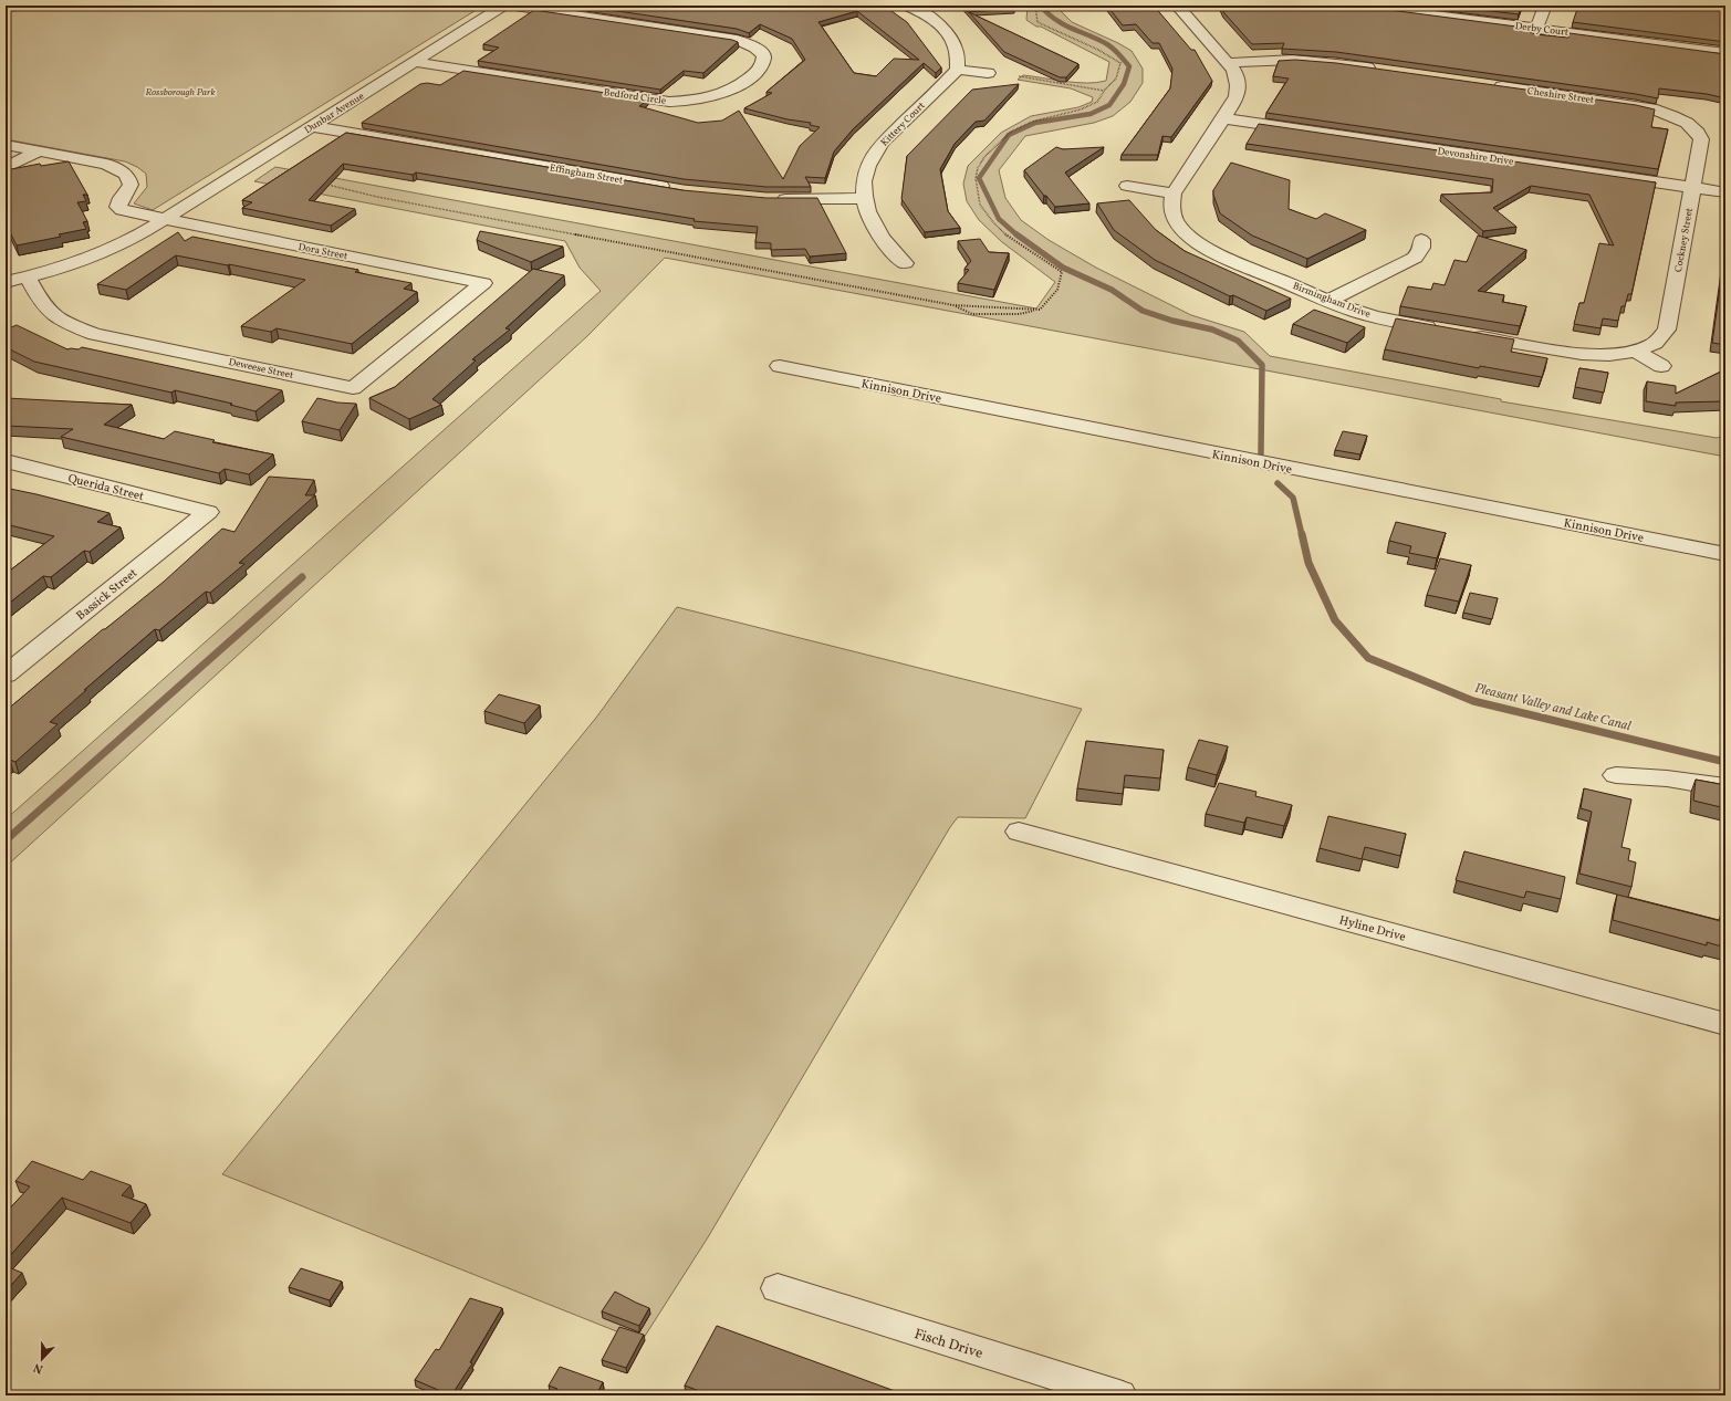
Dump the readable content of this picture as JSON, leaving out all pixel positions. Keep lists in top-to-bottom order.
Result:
{
  "streets": {
    "street": [
      "Derby Court",
      "Cheshire Street",
      "Bedford Circle",
      "Dunbar Avenue",
      "Kittery Court",
      "Devonshire Drive",
      "Effingham Street",
      "Cockney Street",
      "Dora Street",
      "Birmingham Drive",
      "Deweese Street",
      "Kinnison Drive",
      "Querida Street",
      "Bassick Street",
      "Hyline Drive",
      "Fisch Drive"
    ]
  },
  "crossings": [
    ["Cheshire Street", "Cockney Street"],
    ["Bedford Circle", "Dunbar Avenue"],
    ["Dunbar Avenue", "Effingham Street"],
    ["Dunbar Avenue", "Dora Street"],
    ["Dunbar Avenue", "Deweese Street"],
    ["Devonshire Drive", "Cockney Street"],
    ["Devonshire Drive", "Birmingham Drive"],
    ["Dora Street", "Deweese Street"],
    ["Querida Street", "Bassick Street"]
  ],
  "water": ["Pleasant Valley and Lake Canal"],
  "parks": ["Rossborough Park"],
  "north": "bottom"
}
